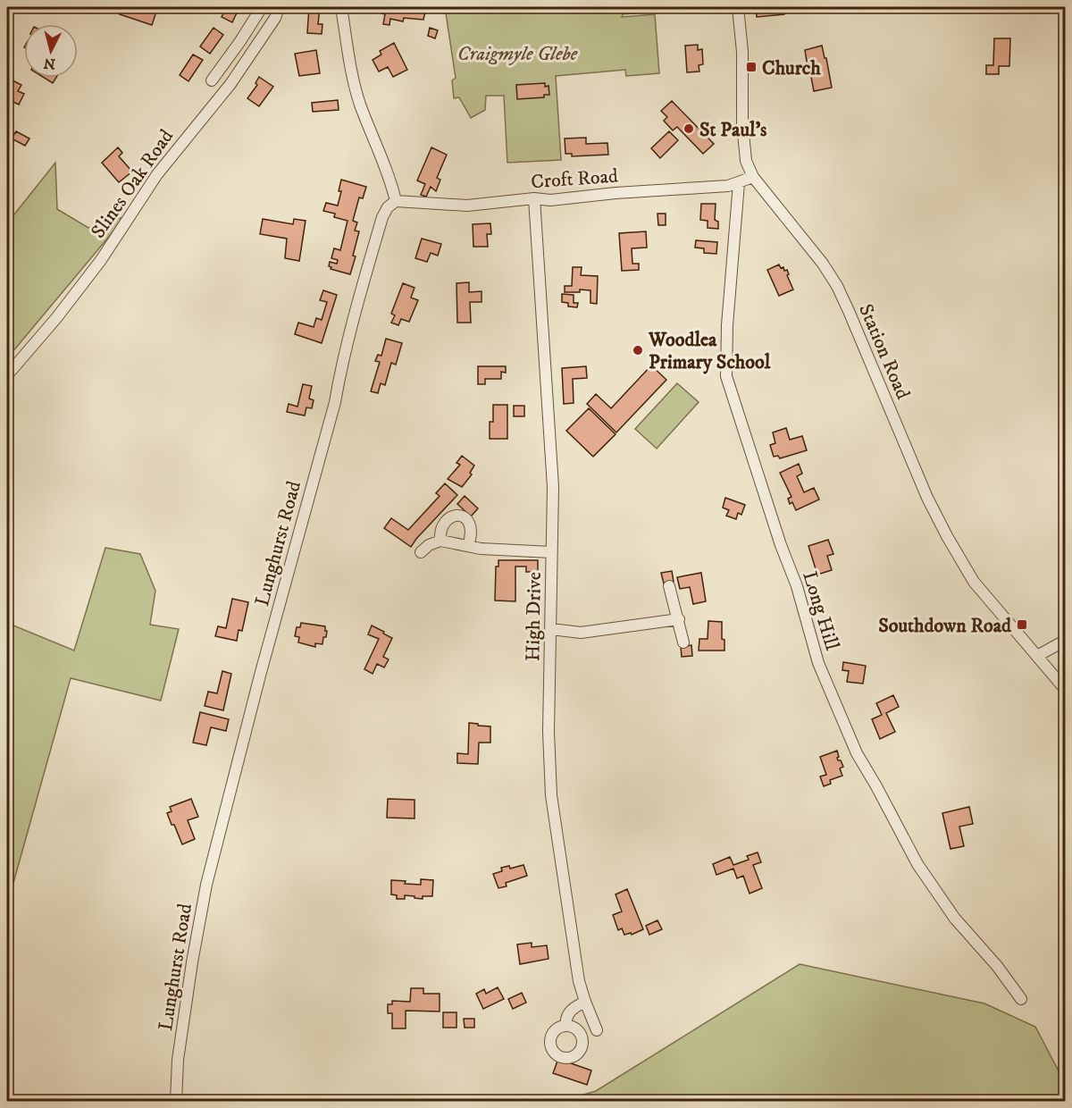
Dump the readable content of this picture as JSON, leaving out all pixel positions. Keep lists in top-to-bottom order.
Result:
{
  "streets": {
    "street": [
      "Croft Road",
      "Slines Oak Road",
      "Station Road",
      "Lunghurst Road",
      "Long Hill",
      "High Drive"
    ]
  },
  "crossings": [
    ["Croft Road", "Station Road"],
    ["Croft Road", "Lunghurst Road"],
    ["Croft Road", "Long Hill"],
    ["Croft Road", "High Drive"]
  ],
  "parks": ["Craigmyle Glebe"],
  "places": {
    "transit": ["Church", "Southdown Road"],
    "other": ["St Paul's", "Woodlea Primary School"]
  },
  "north": "bottom"
}
